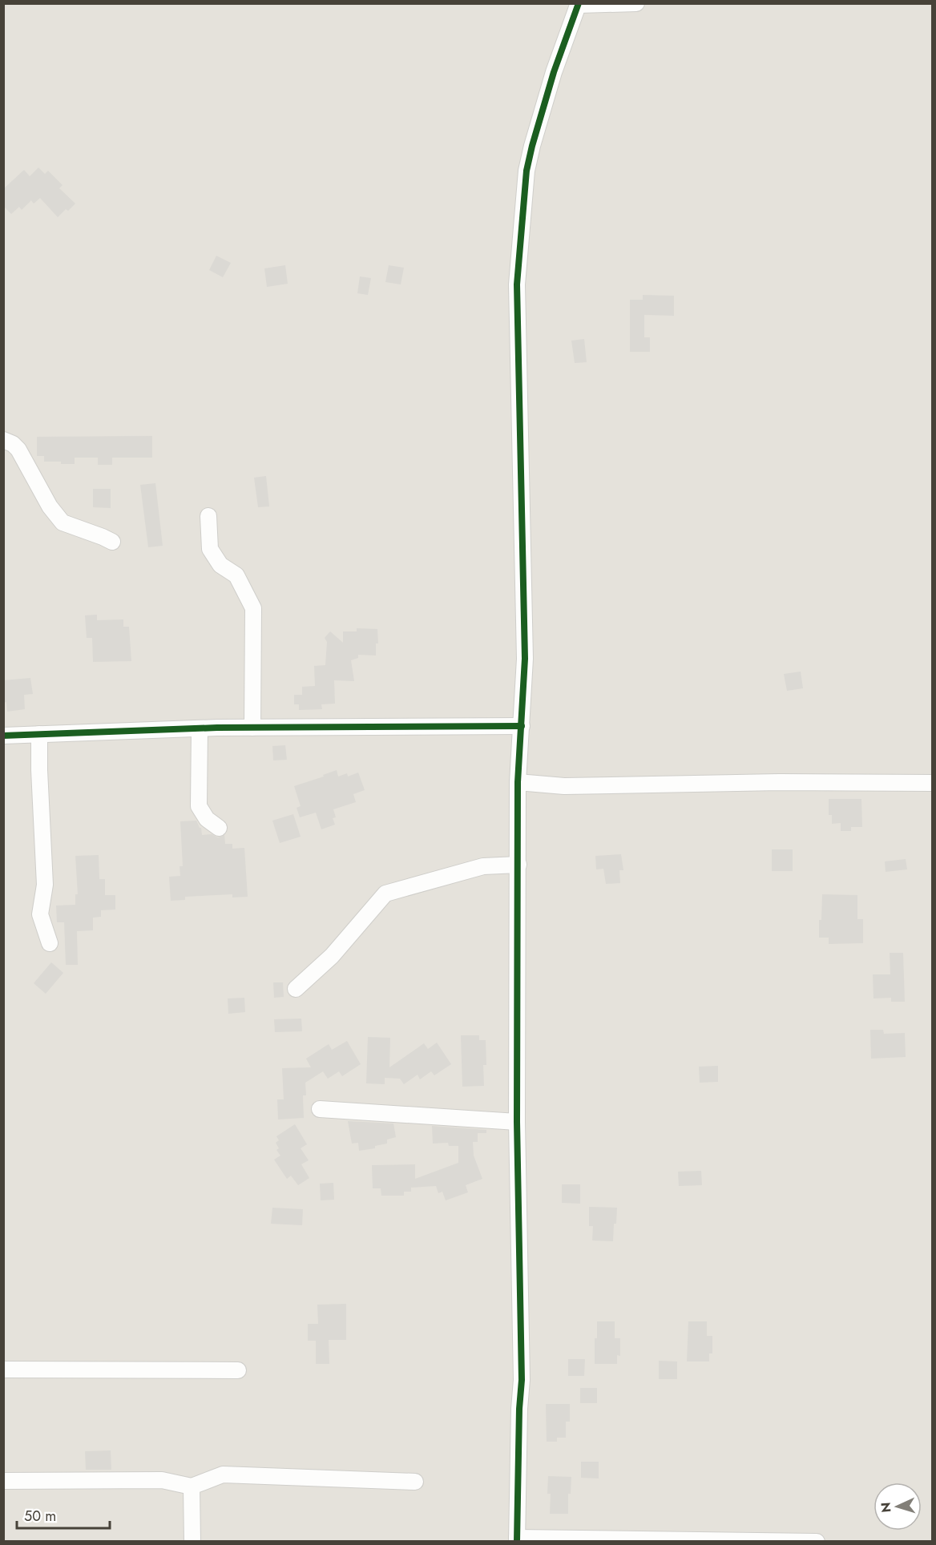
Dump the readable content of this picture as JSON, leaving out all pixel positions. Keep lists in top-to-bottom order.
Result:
{
  "scale_bar": "50 m",
  "north": "left"
}
